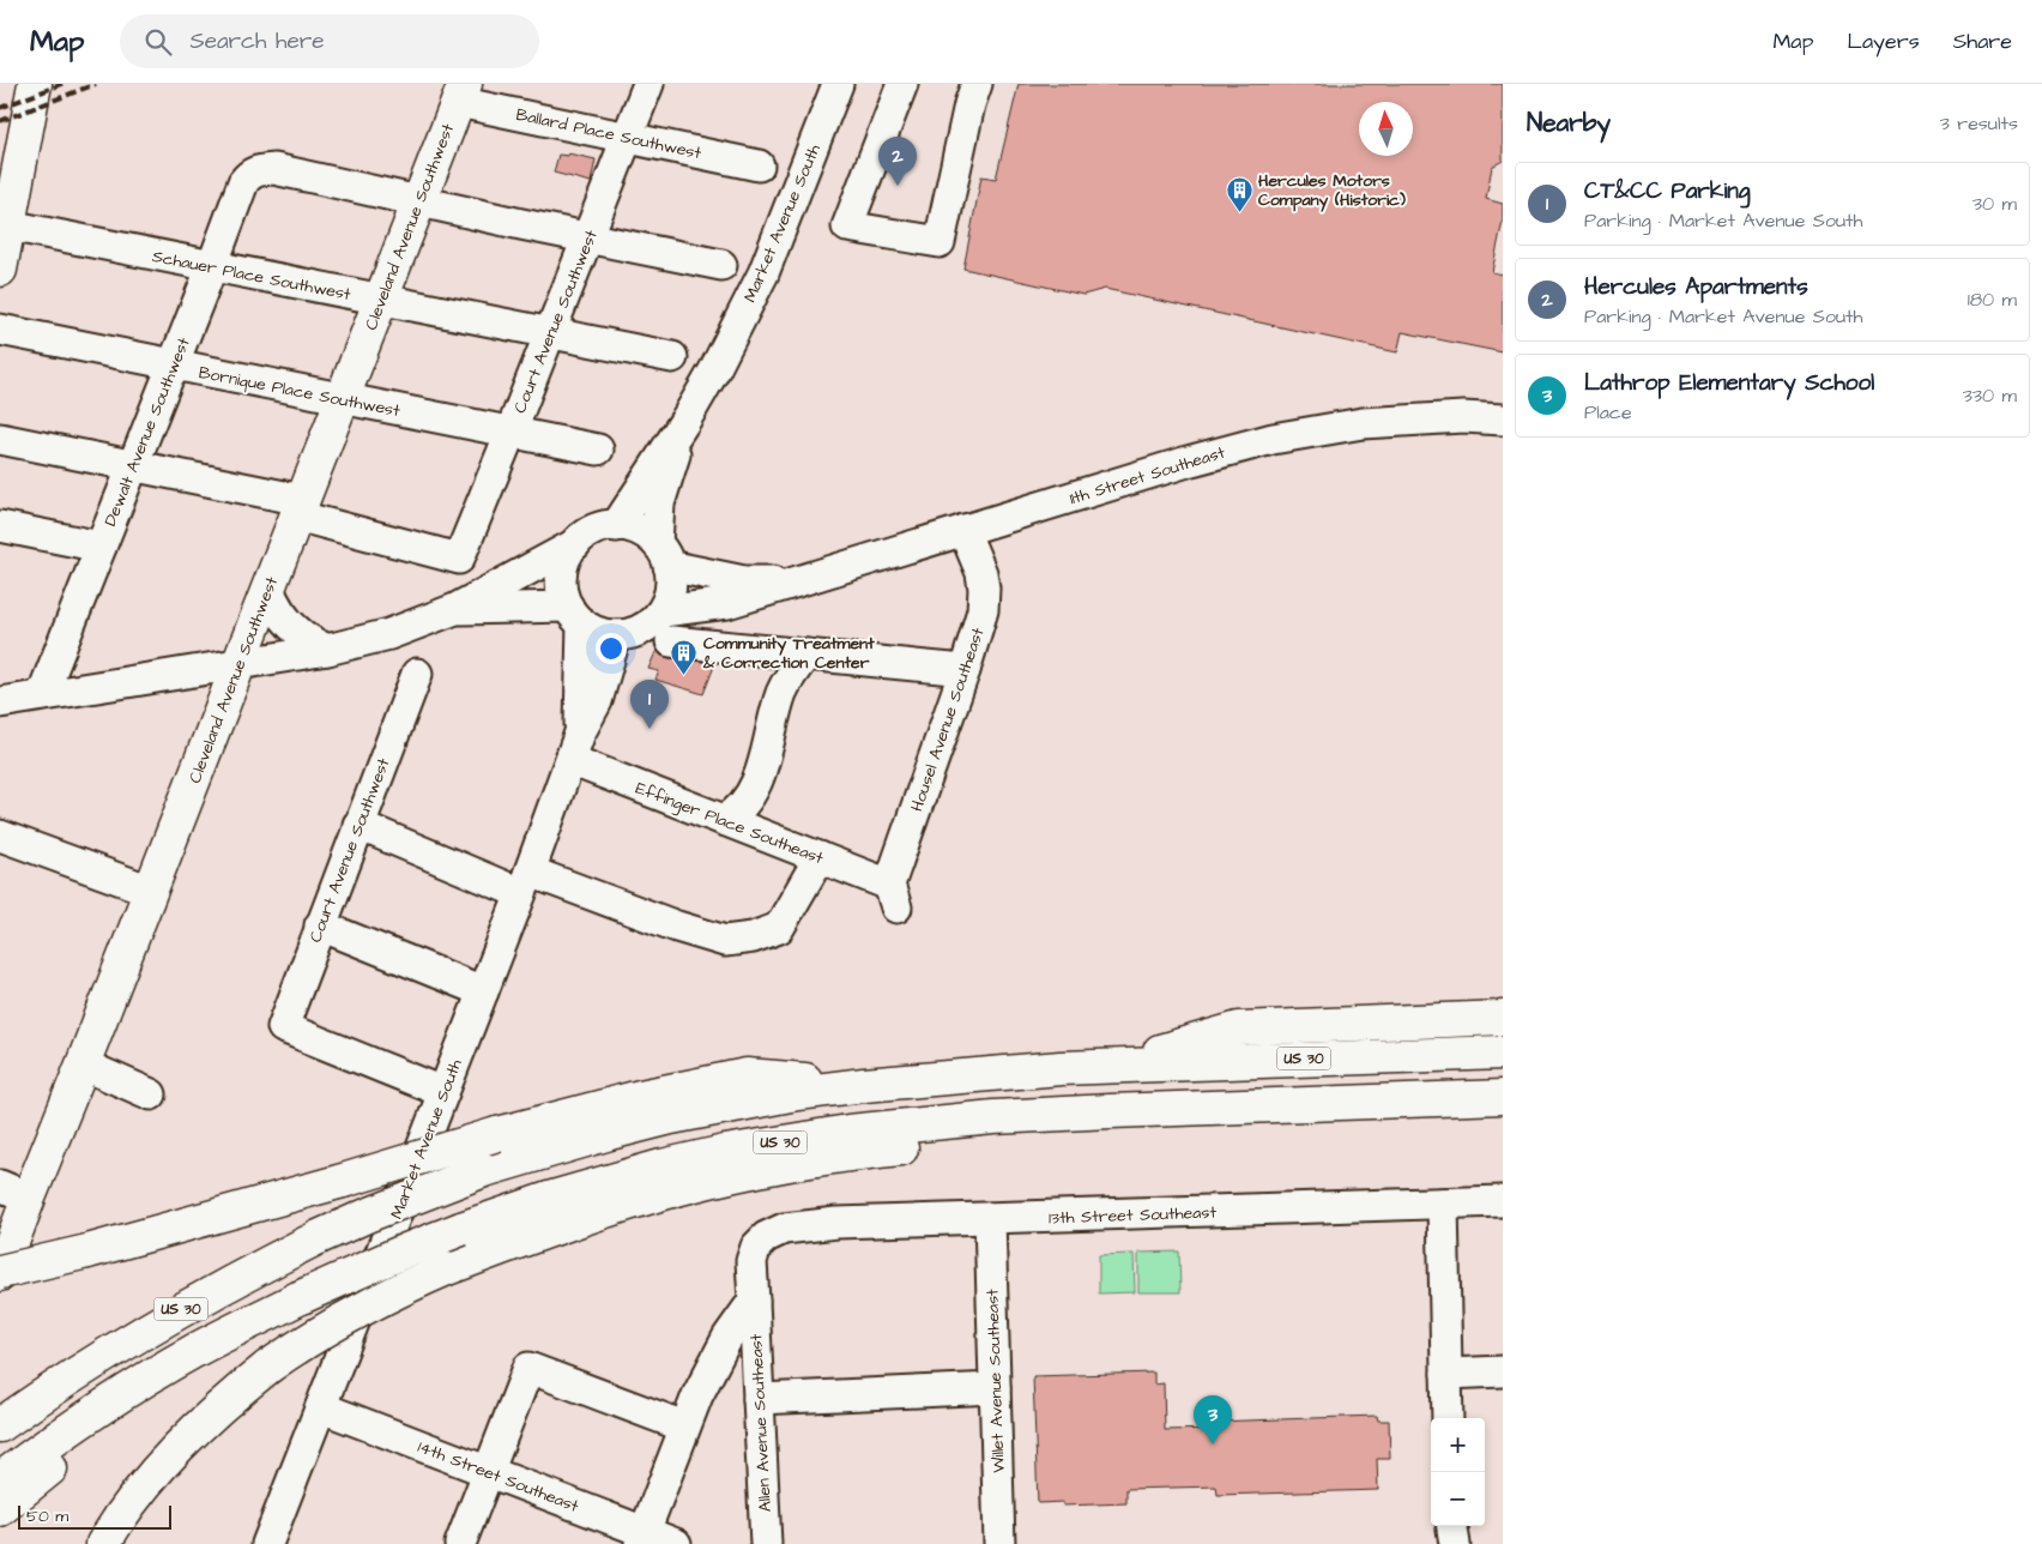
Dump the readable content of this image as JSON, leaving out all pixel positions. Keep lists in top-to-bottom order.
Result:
{
  "streets": {
    "main road": ["Cleveland Avenue Southwest", "US 30"],
    "street": [
      "Ballard Place Southwest",
      "Market Avenue South",
      "Schauer Place Southwest",
      "Court Avenue Southwest",
      "Bornique Place Southwest",
      "Dewalt Avenue Southwest",
      "11th Street Southeast",
      "Housel Avenue Southeast",
      "Effinger Place Southeast",
      "13th Street Southeast",
      "Willet Avenue Southeast",
      "Allen Avenue Southeast",
      "14th Street Southeast"
    ]
  },
  "crossings": [
    ["Ballard Place Southwest", "Cleveland Avenue Southwest"],
    ["Ballard Place Southwest", "Court Avenue Southwest"],
    ["Market Avenue South", "Court Avenue Southwest"],
    ["Market Avenue South", "11th Street Southeast"],
    ["Market Avenue South", "Effinger Place Southeast"],
    ["Market Avenue South", "14th Street Southeast"],
    ["Cleveland Avenue Southwest", "Schauer Place Southwest"],
    ["Cleveland Avenue Southwest", "Court Avenue Southwest"],
    ["Cleveland Avenue Southwest", "Bornique Place Southwest"],
    ["Cleveland Avenue Southwest", "Dewalt Avenue Southwest"],
    ["Schauer Place Southwest", "Court Avenue Southwest"],
    ["Schauer Place Southwest", "Dewalt Avenue Southwest"],
    ["Court Avenue Southwest", "Bornique Place Southwest"],
    ["Bornique Place Southwest", "Dewalt Avenue Southwest"],
    ["11th Street Southeast", "Housel Avenue Southeast"],
    ["Housel Avenue Southeast", "Effinger Place Southeast"],
    ["13th Street Southeast", "Willet Avenue Southeast"],
    ["13th Street Southeast", "Allen Avenue Southeast"]
  ],
  "places": {
    "building": ["Hercules Motors Company (Historic)", "Community Treatment & Correction Center"]
  },
  "scale_bar": "50 m",
  "north": "top",
  "page": {
    "header": "Map",
    "search": "Search here",
    "nav": ["Map", "Layers", "Share"],
    "heading": ["Nearby", "3 results"],
    "pins": ["2", "1", "3"],
    "list": [
      {
        "mark": "1",
        "name": "CT&CC Parking",
        "note": "Parking · Market Avenue South",
        "value": "30 m"
      },
      {
        "mark": "2",
        "name": "Hercules Apartments",
        "note": "Parking · Market Avenue South",
        "value": "180 m"
      },
      {
        "mark": "3",
        "name": "Lathrop Elementary School",
        "note": "Place",
        "value": "330 m"
      }
    ],
    "map_buttons": ["+", "−"],
    "scale": "50 m"
  }
}
